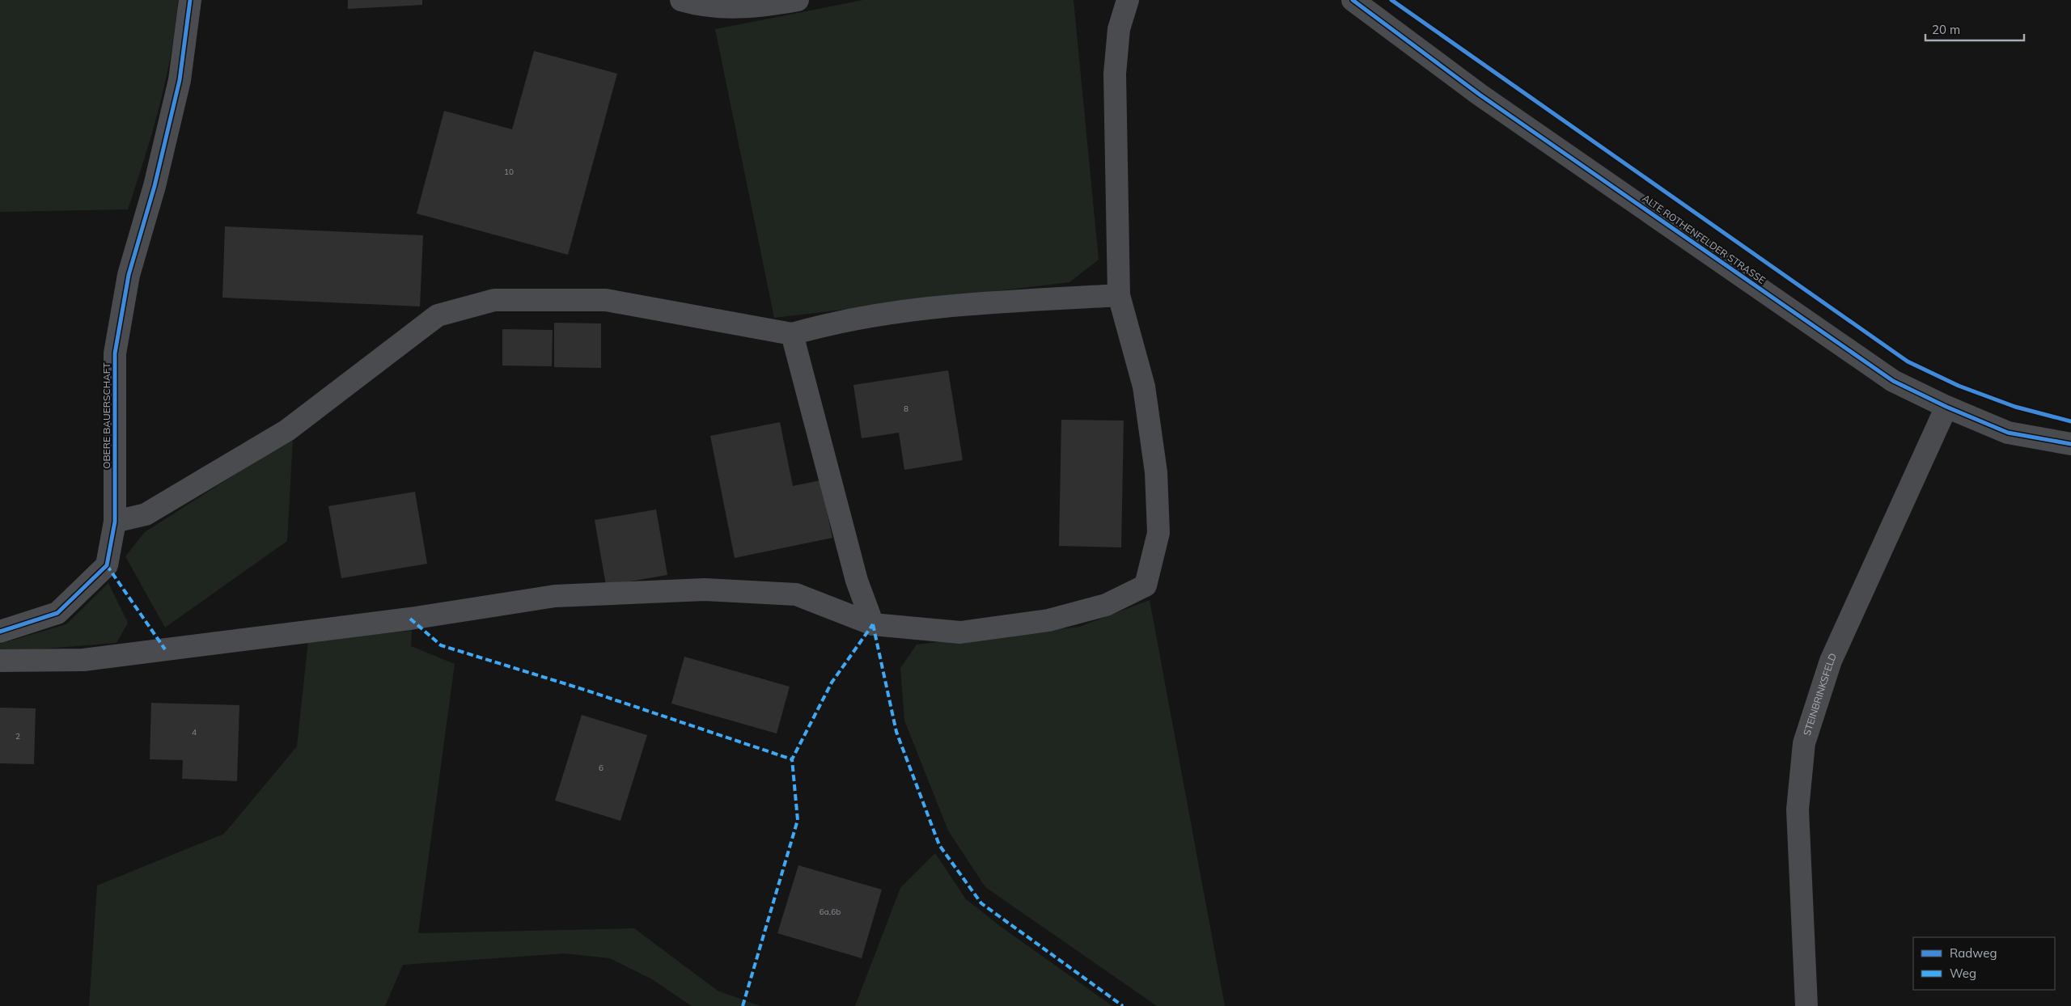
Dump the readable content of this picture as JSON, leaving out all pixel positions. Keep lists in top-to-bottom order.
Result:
{
  "streets": {
    "street": ["ALTE ROTHENFELDER STRASSE", "OBERE BAUERSCHAFT", "STEINBRINKSFELD"]
  },
  "crossings": [
    ["ALTE ROTHENFELDER STRASSE", "STEINBRINKSFELD"]
  ],
  "house_numbers": [
    "10",
    "8",
    "4",
    "2",
    "6",
    "6a,6b"
  ],
  "legend": ["Radweg", "Weg"],
  "scale_bar": "20 m"
}
